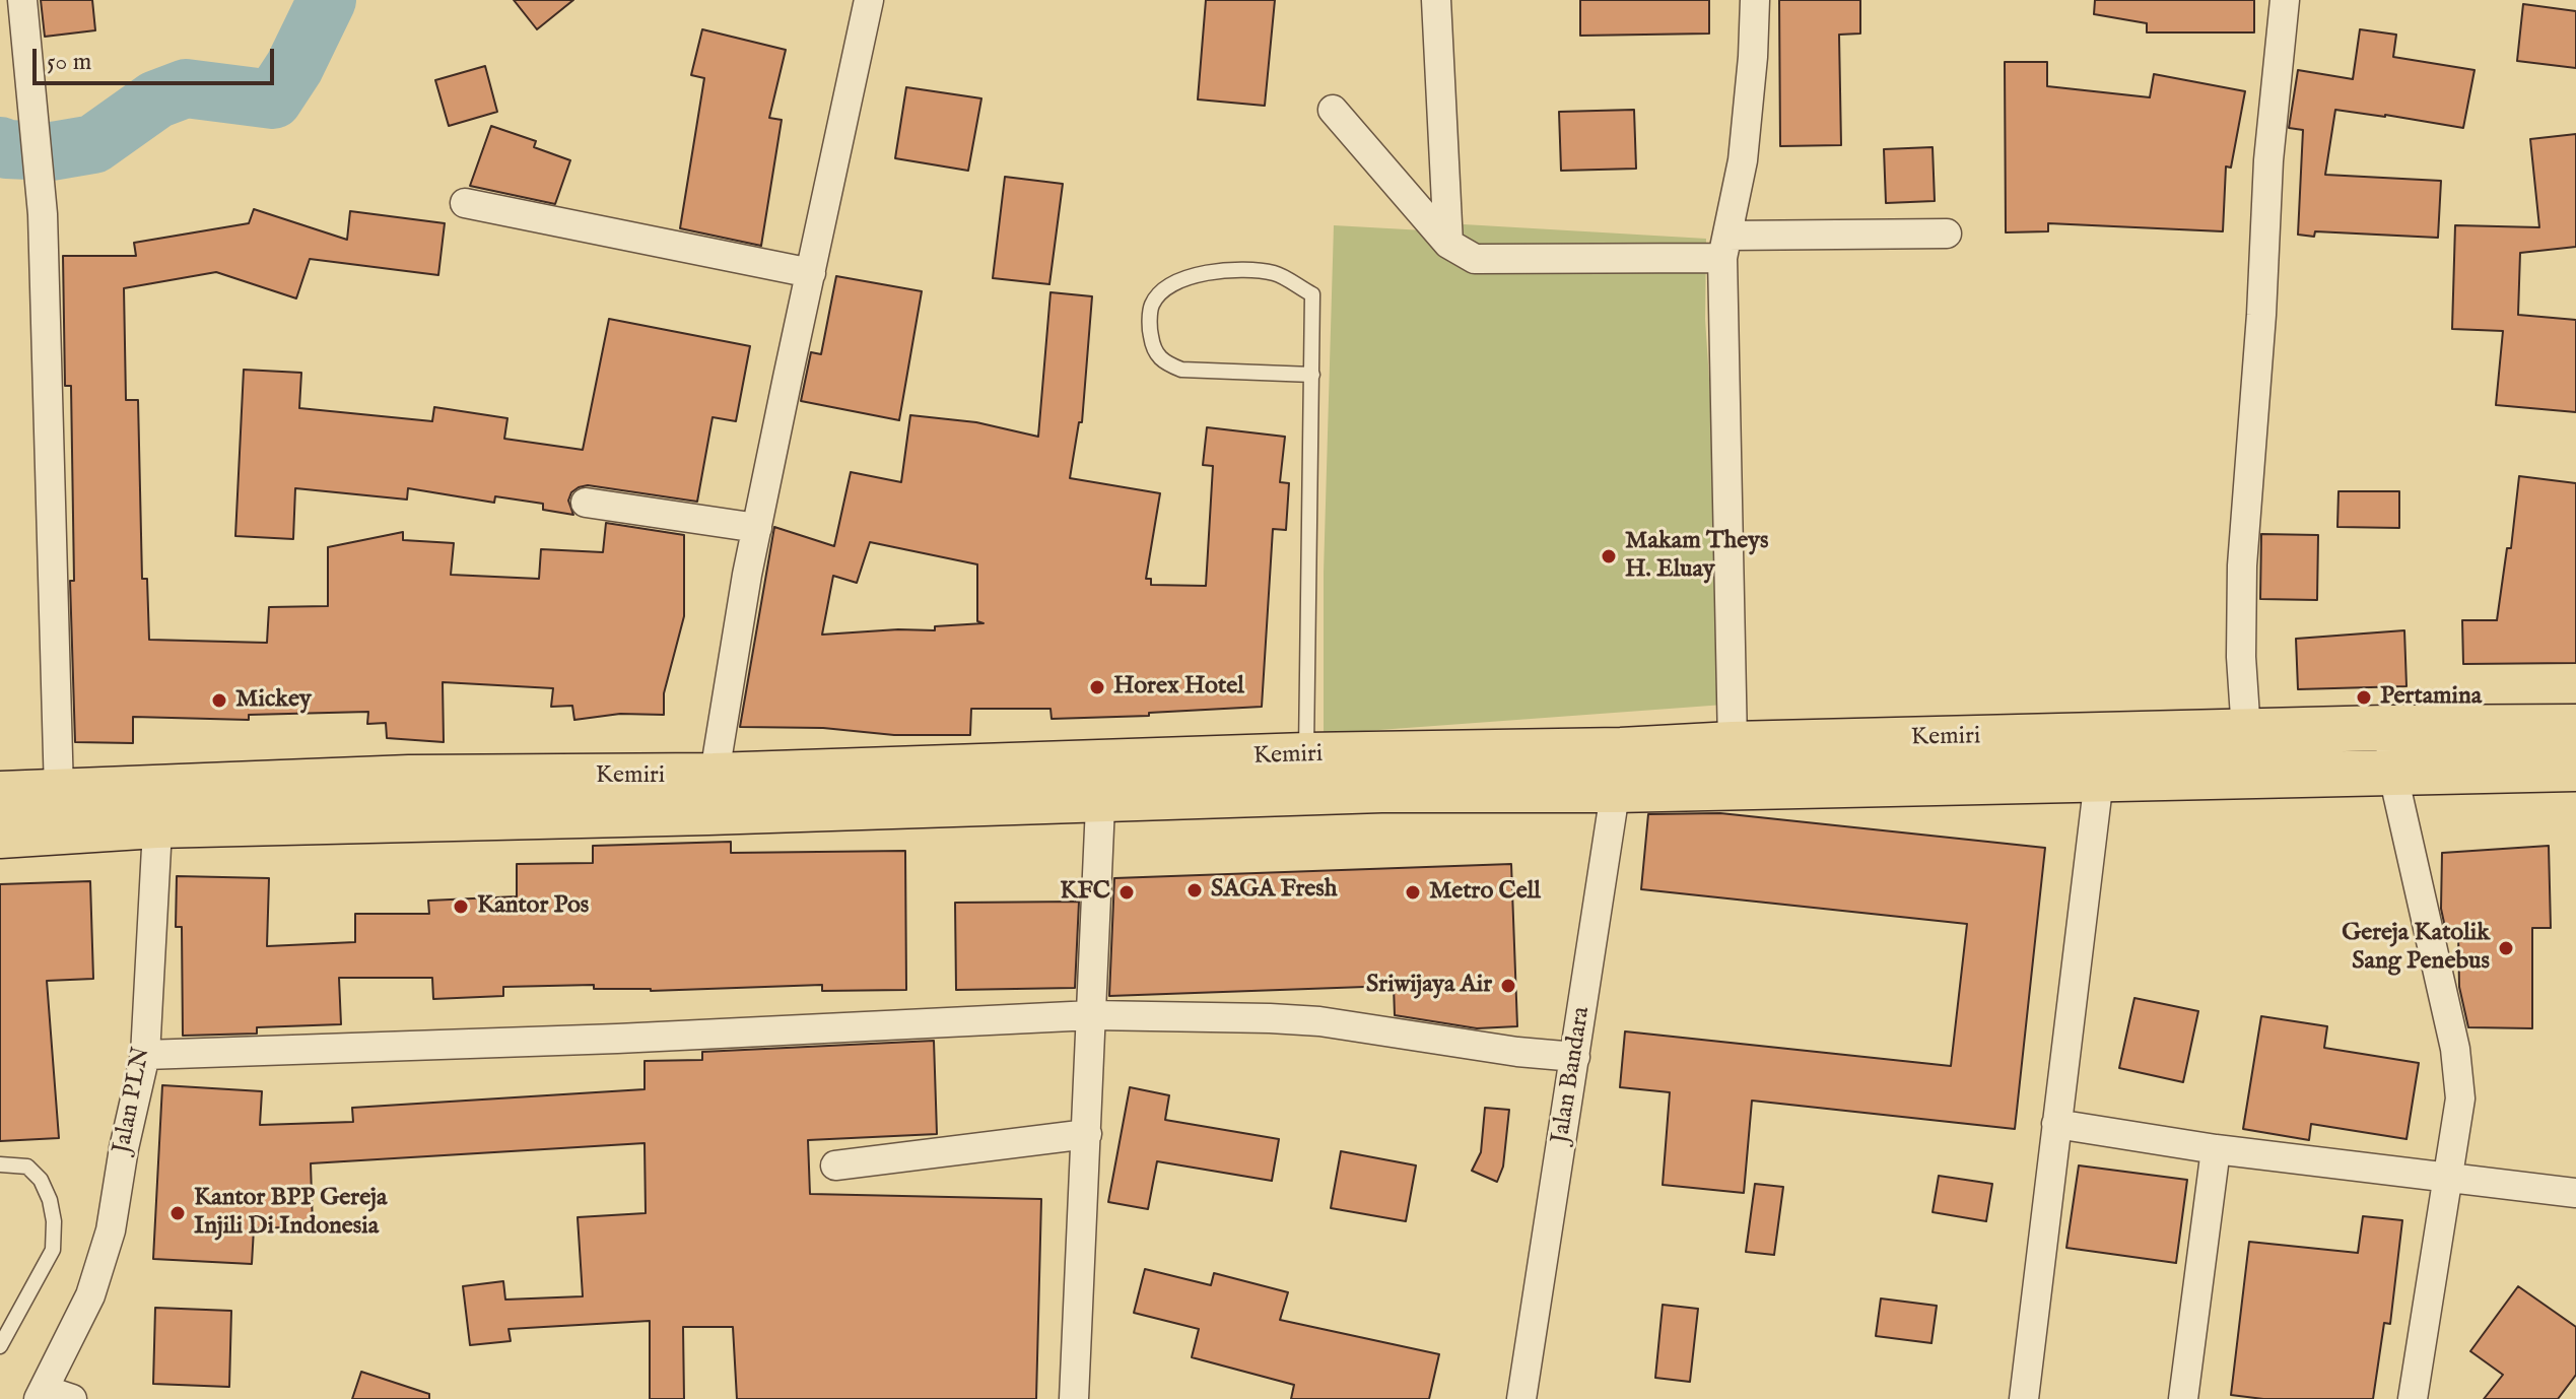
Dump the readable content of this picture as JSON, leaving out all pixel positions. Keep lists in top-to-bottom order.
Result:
{
  "streets": {
    "highway": ["Kemiri"],
    "street": ["Jalan Bandara", "Jalan PLN"]
  },
  "crossings": [
    ["Kemiri", "Jalan Bandara"],
    ["Kemiri", "Jalan PLN"]
  ],
  "places": [
    "Makam Theys H. Eluay",
    "Horex Hotel",
    "Pertamina",
    "Mickey",
    "SAGA Fresh",
    "KFC",
    "Metro Cell",
    "Kantor Pos",
    "Gereja Katolik Sang Penebus",
    "Sriwijaya Air",
    "Kantor BPP Gereja Injili Di Indonesia"
  ],
  "scale_bar": "50 m"
}
